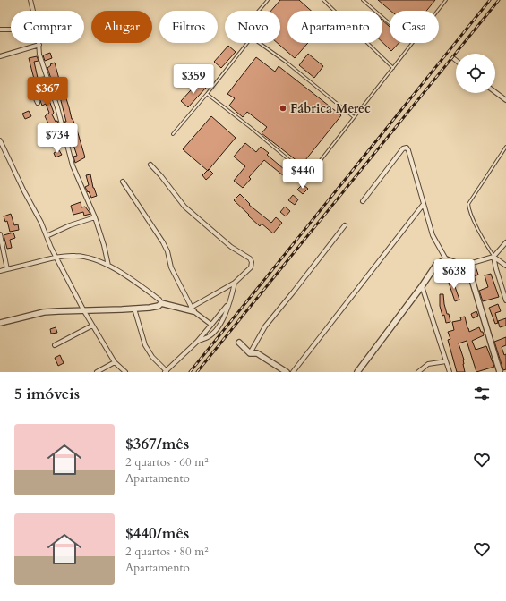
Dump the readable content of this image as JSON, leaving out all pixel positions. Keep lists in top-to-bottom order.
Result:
{
  "places": ["Fábrica Merec"],
  "page": {
    "chip": [
      "Comprar",
      "Alugar",
      "Filtros",
      "Novo",
      "Apartamento",
      "Casa"
    ],
    "price": [
      "$359",
      "$367",
      "$734",
      "$440",
      "$638"
    ],
    "heading": "5 imóveis",
    "list": [
      {
        "name": "$367/mês",
        "note": "2 quartos · 60 m² · Apartamento"
      },
      {
        "name": "$440/mês",
        "note": "2 quartos · 80 m² · Apartamento"
      }
    ]
  }
}
